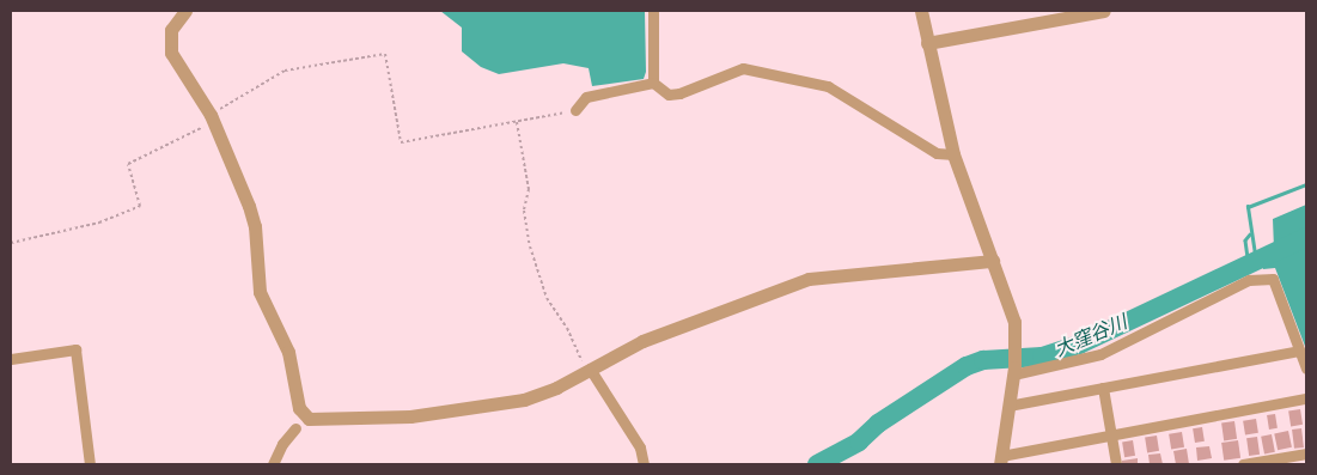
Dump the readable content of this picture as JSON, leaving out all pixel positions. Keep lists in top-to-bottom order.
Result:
{
  "water": ["大窪谷川"]
}
